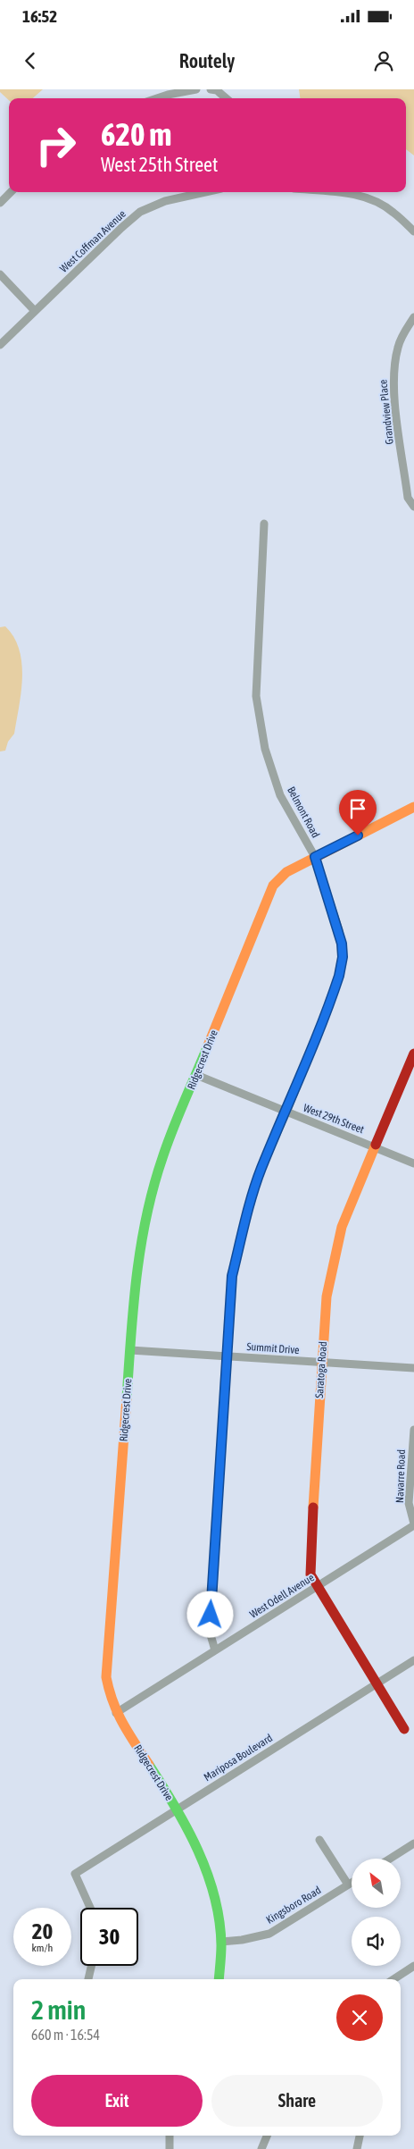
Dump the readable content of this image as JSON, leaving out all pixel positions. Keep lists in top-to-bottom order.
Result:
{
  "streets": {
    "street": [
      "West Coffman Avenue",
      "Grandview Place",
      "Belmont Road",
      "Ridgecrest Drive",
      "West 29th Street",
      "Summit Drive",
      "Saratoga Road",
      "Navarre Road",
      "West Odell Avenue",
      "Mariposa Boulevard",
      "Kingsboro Road"
    ]
  },
  "crossings": [
    ["Belmont Road", "Ridgecrest Drive"],
    ["Belmont Road", "West 29th Street"],
    ["Belmont Road", "Summit Drive"],
    ["Belmont Road", "West Odell Avenue"],
    ["Ridgecrest Drive", "West 29th Street"],
    ["Ridgecrest Drive", "Summit Drive"],
    ["Ridgecrest Drive", "West Odell Avenue"],
    ["Ridgecrest Drive", "Mariposa Boulevard"],
    ["Ridgecrest Drive", "Kingsboro Road"],
    ["West 29th Street", "Saratoga Road"],
    ["Summit Drive", "Saratoga Road"],
    ["Saratoga Road", "West Odell Avenue"],
    ["Saratoga Road", "Mariposa Boulevard"],
    ["Navarre Road", "West Odell Avenue"]
  ],
  "north": "top left",
  "page": {
    "status": "16:52",
    "header": "Routely",
    "turn": ["620 m", "West 25th Street"],
    "speed": "20 km/h",
    "limit": "30",
    "heading": ["2 min", "660 m · 16:54"],
    "buttons": ["Exit", "Share"]
  }
}
